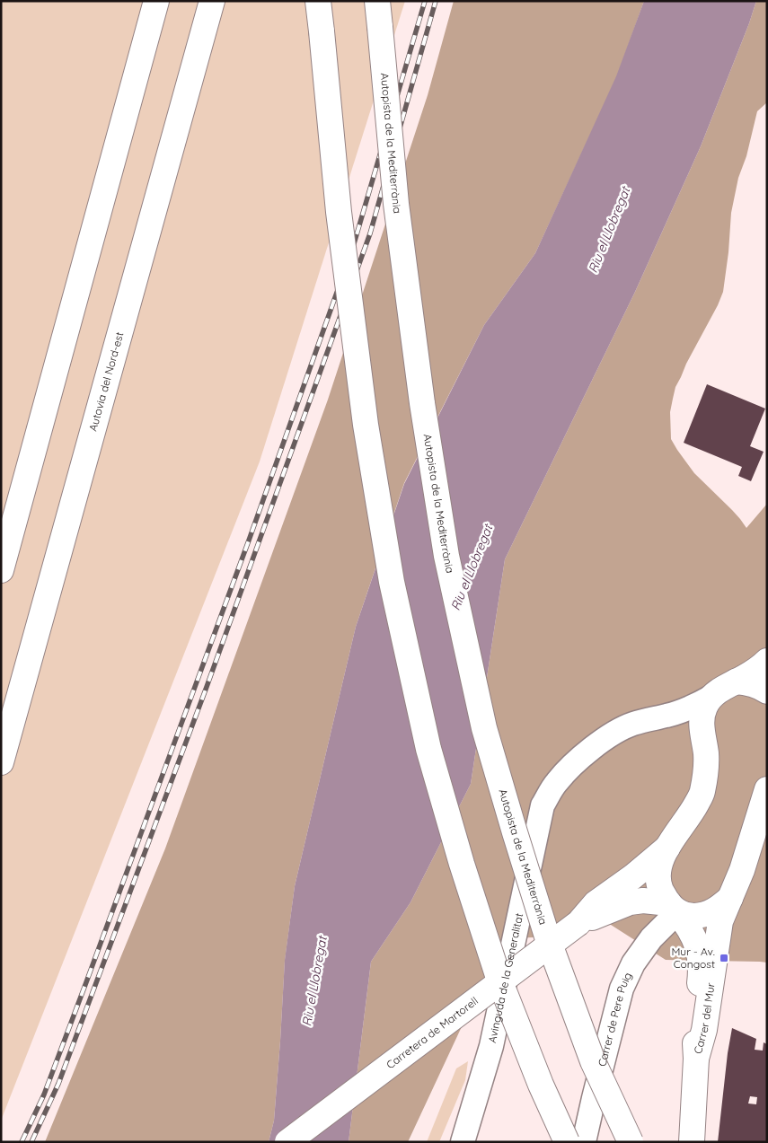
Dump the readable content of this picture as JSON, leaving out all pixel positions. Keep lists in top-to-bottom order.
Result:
{
  "streets": {
    "main road": [
      "Autopista de la Mediterrània",
      "Autovia del Nord-est",
      "Carrer del Mur",
      "Carretera de Martorell"
    ],
    "street": ["Avinguda de la Generalitat", "Carrer de Pere Puig"]
  },
  "crossings": [
    ["Carrer del Mur", "Carrer de Pere Puig"]
  ],
  "water": ["Riu el Llobregat"],
  "places": {
    "transit": ["Mur - Av. Congost"]
  }
}
